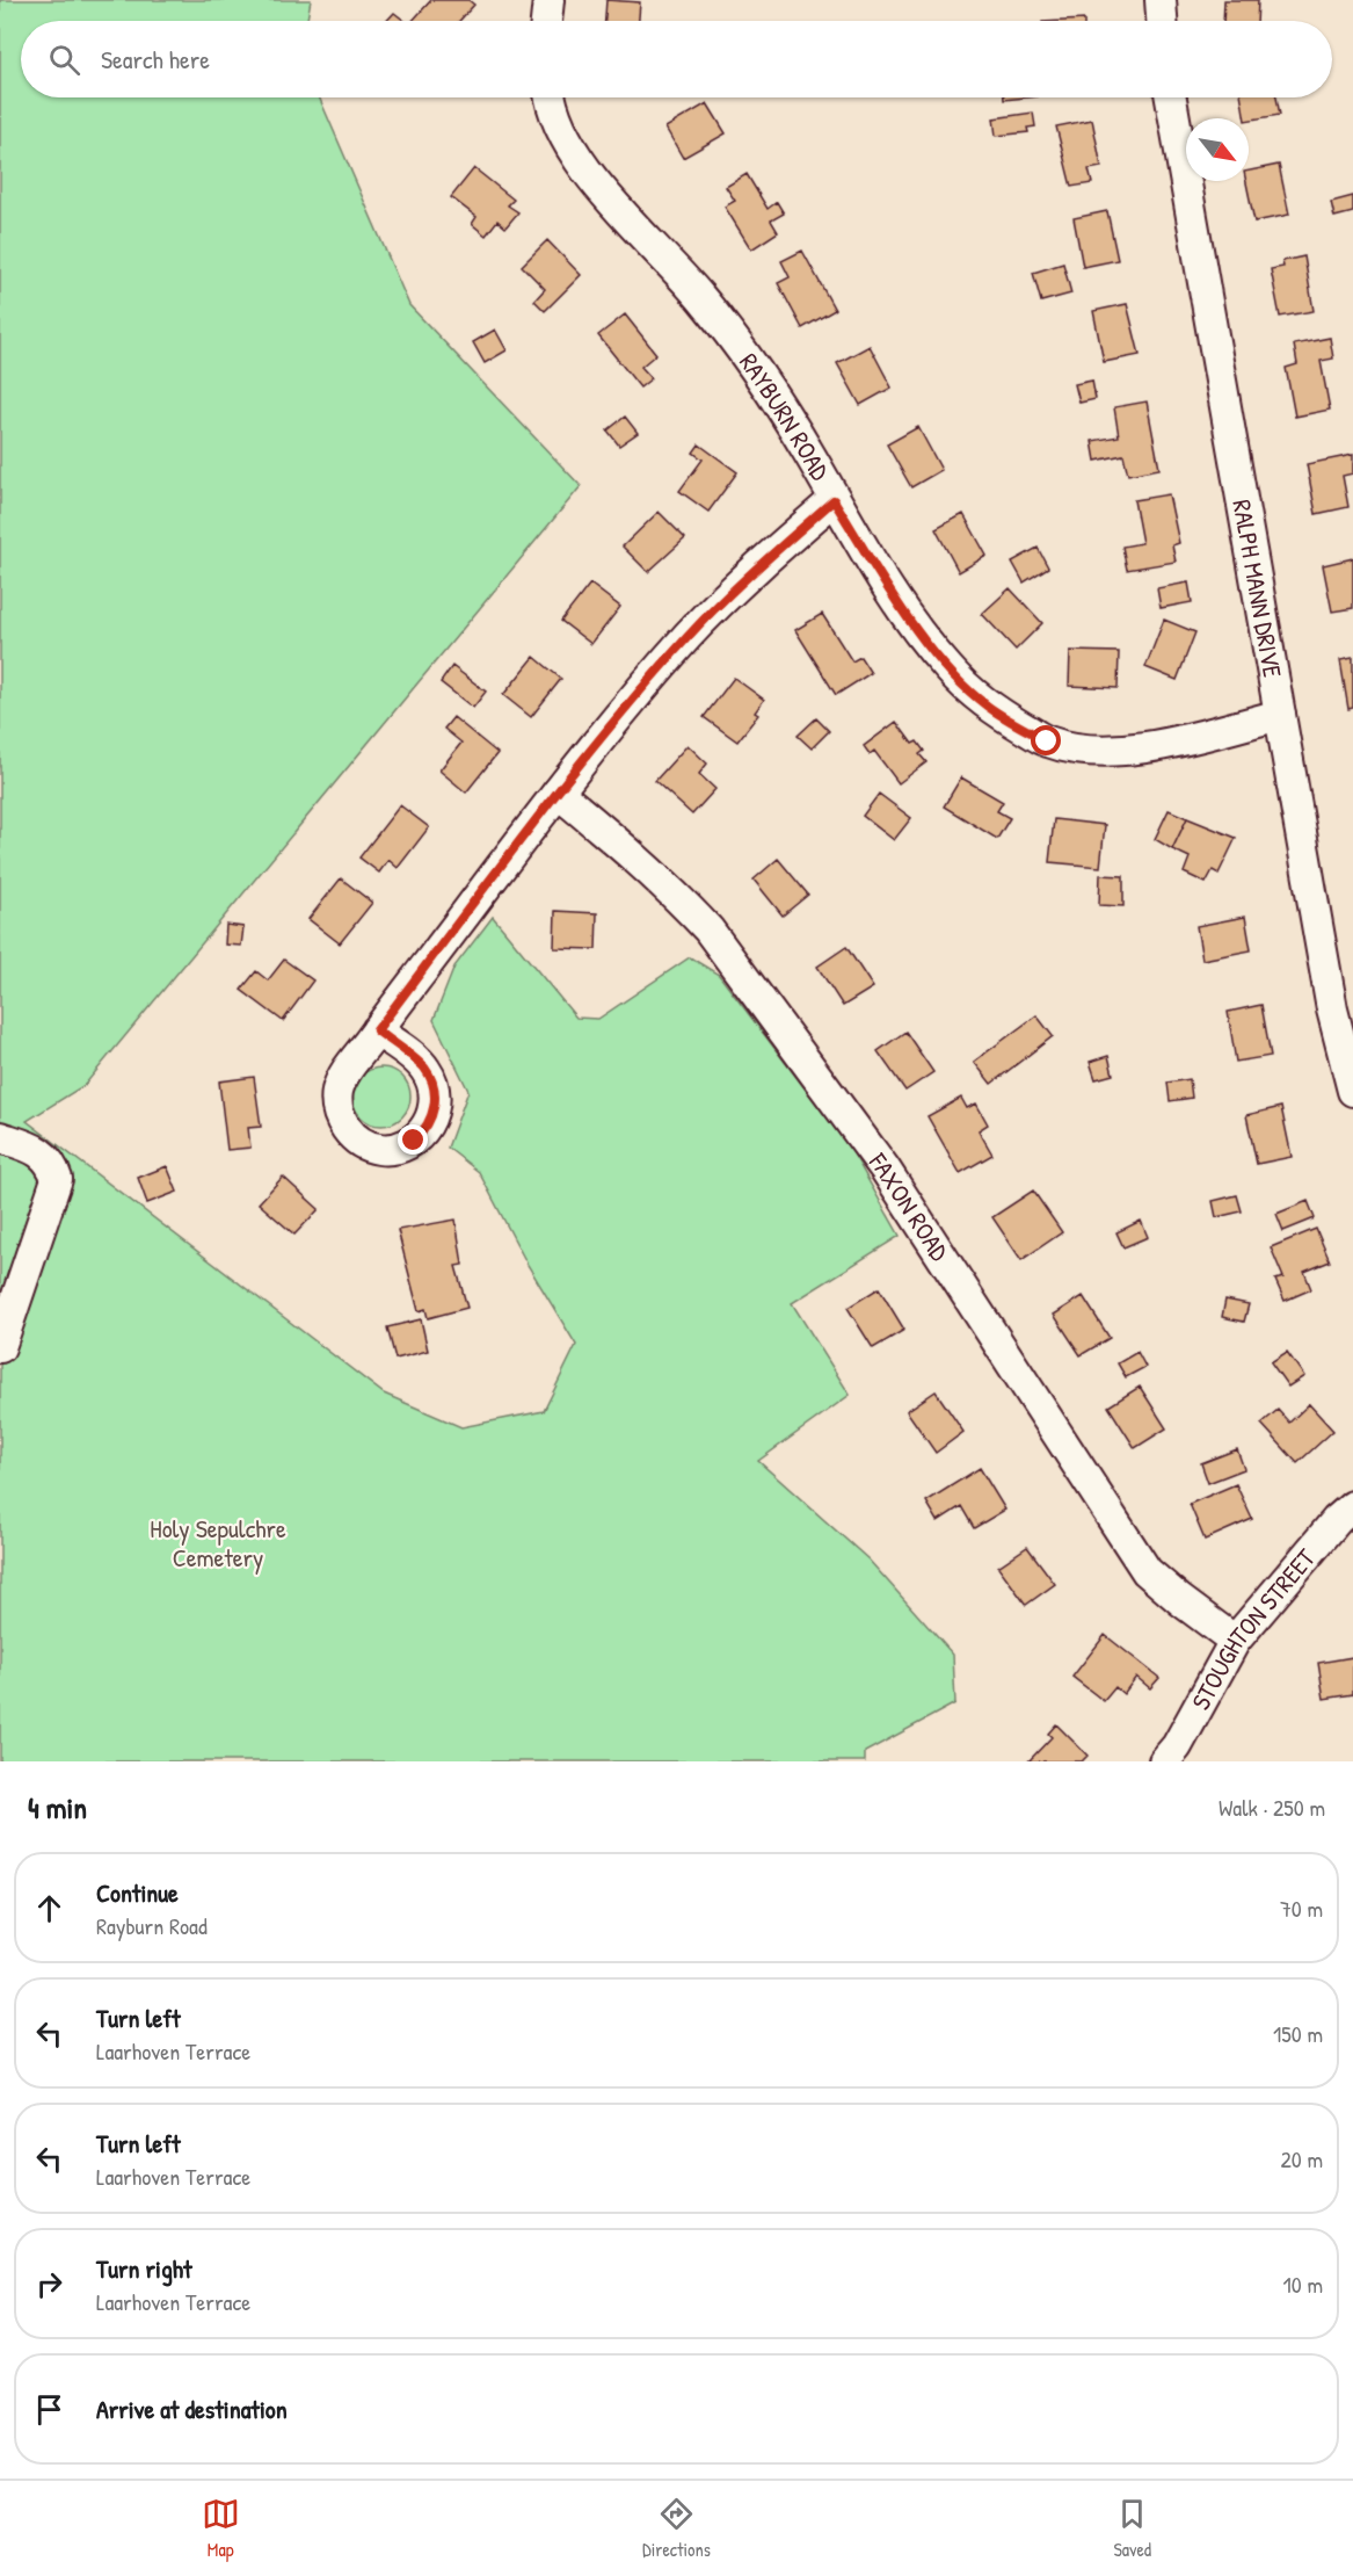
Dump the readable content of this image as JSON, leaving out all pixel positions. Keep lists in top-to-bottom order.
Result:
{
  "streets": {
    "street": [
      "RAYBURN ROAD",
      "RALPH MANN DRIVE",
      "FAXON ROAD",
      "STOUGHTON STREET"
    ]
  },
  "crossings": [
    ["RAYBURN ROAD", "RALPH MANN DRIVE"],
    ["FAXON ROAD", "STOUGHTON STREET"]
  ],
  "parks": ["Holy Sepulchre Cemetery"],
  "north": "bottom right",
  "page": {
    "search": "Search here",
    "heading": ["4 min", "Walk · 250 m"],
    "list": [
      ["Continue", "Rayburn Road", "70 m"],
      ["Turn left", "Laarhoven Terrace", "150 m"],
      ["Turn left", "Laarhoven Terrace", "20 m"],
      ["Turn right", "Laarhoven Terrace", "10 m"],
      "Arrive at destination"
    ],
    "nav": ["Map", "Directions", "Saved"]
  }
}
